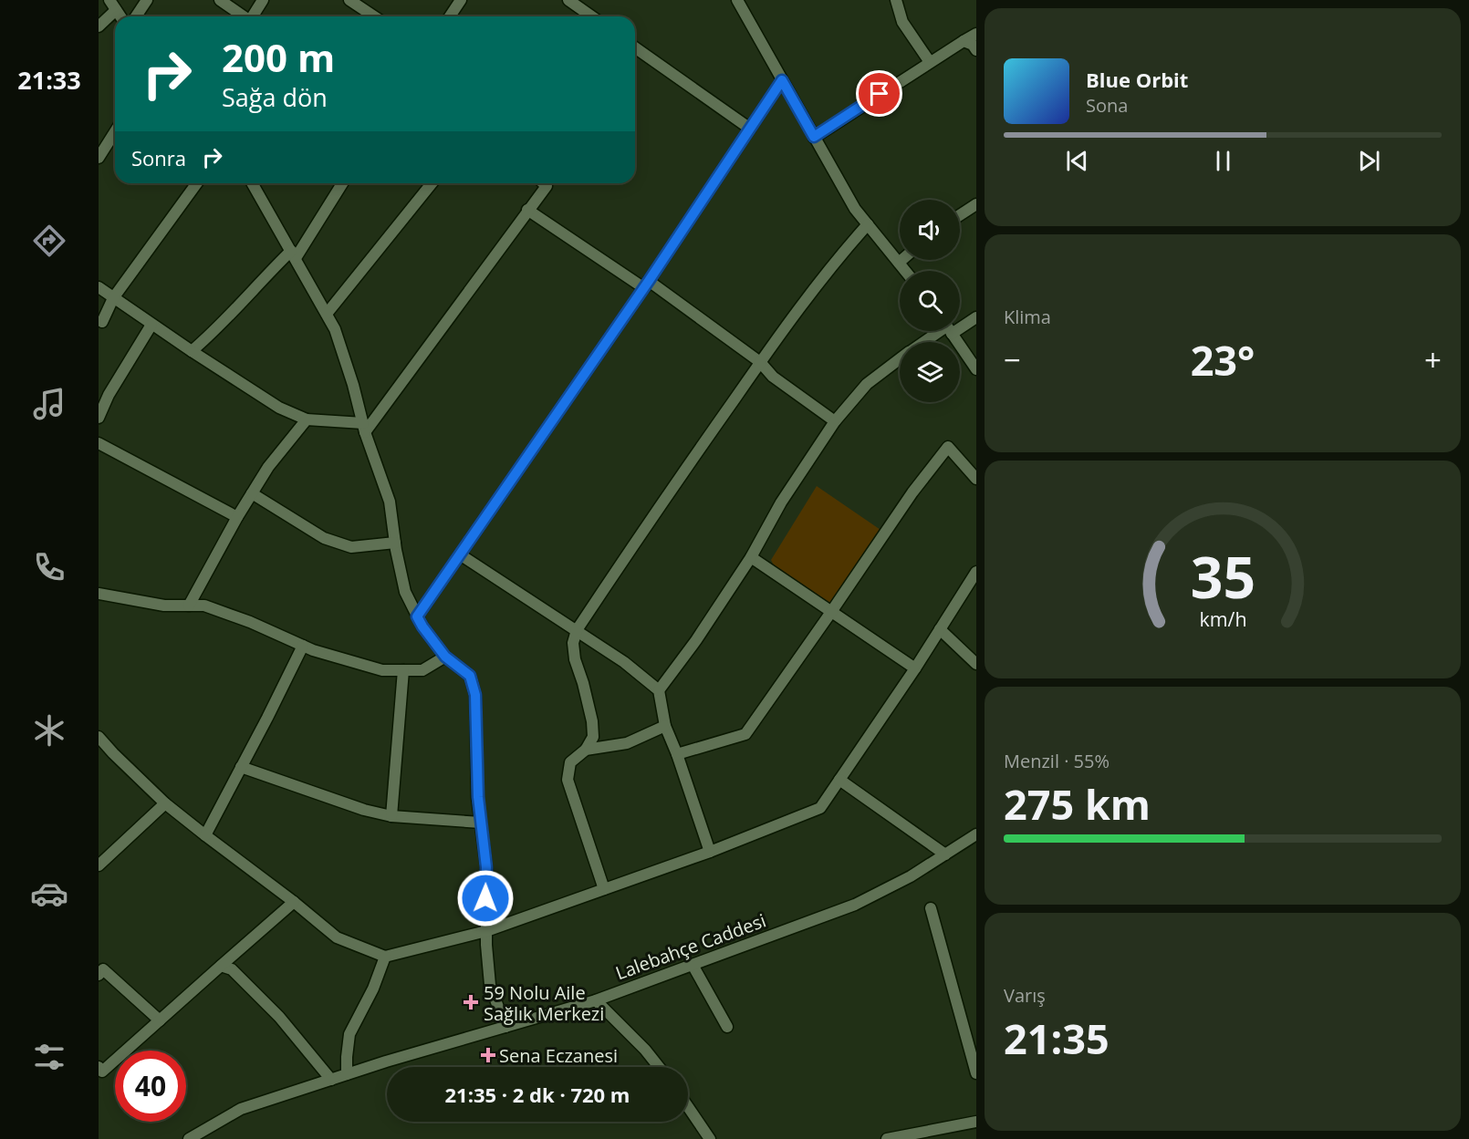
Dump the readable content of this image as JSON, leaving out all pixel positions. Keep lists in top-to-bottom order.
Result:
{
  "streets": {
    "street": ["Lalebahçe Caddesi"]
  },
  "places": {
    "health": ["59 Nolu Aile Sağlık Merkezi", "Sena Eczanesi"]
  },
  "page": {
    "tabs": "21:33",
    "turn": ["200 m", "Sağa dön"],
    "song": ["Blue Orbit", "Sona"],
    "then": "Sonra",
    "tile": [
      "Klima",
      ["Menzil · 55%", "275 km"],
      ["Varış", "21:35"]
    ],
    "heat": ["−", "23°", "+"],
    "limit": "40",
    "trip": "21:35 · 2 dk · 720 m",
    "gauge": ["35", "km/h"]
  }
}
